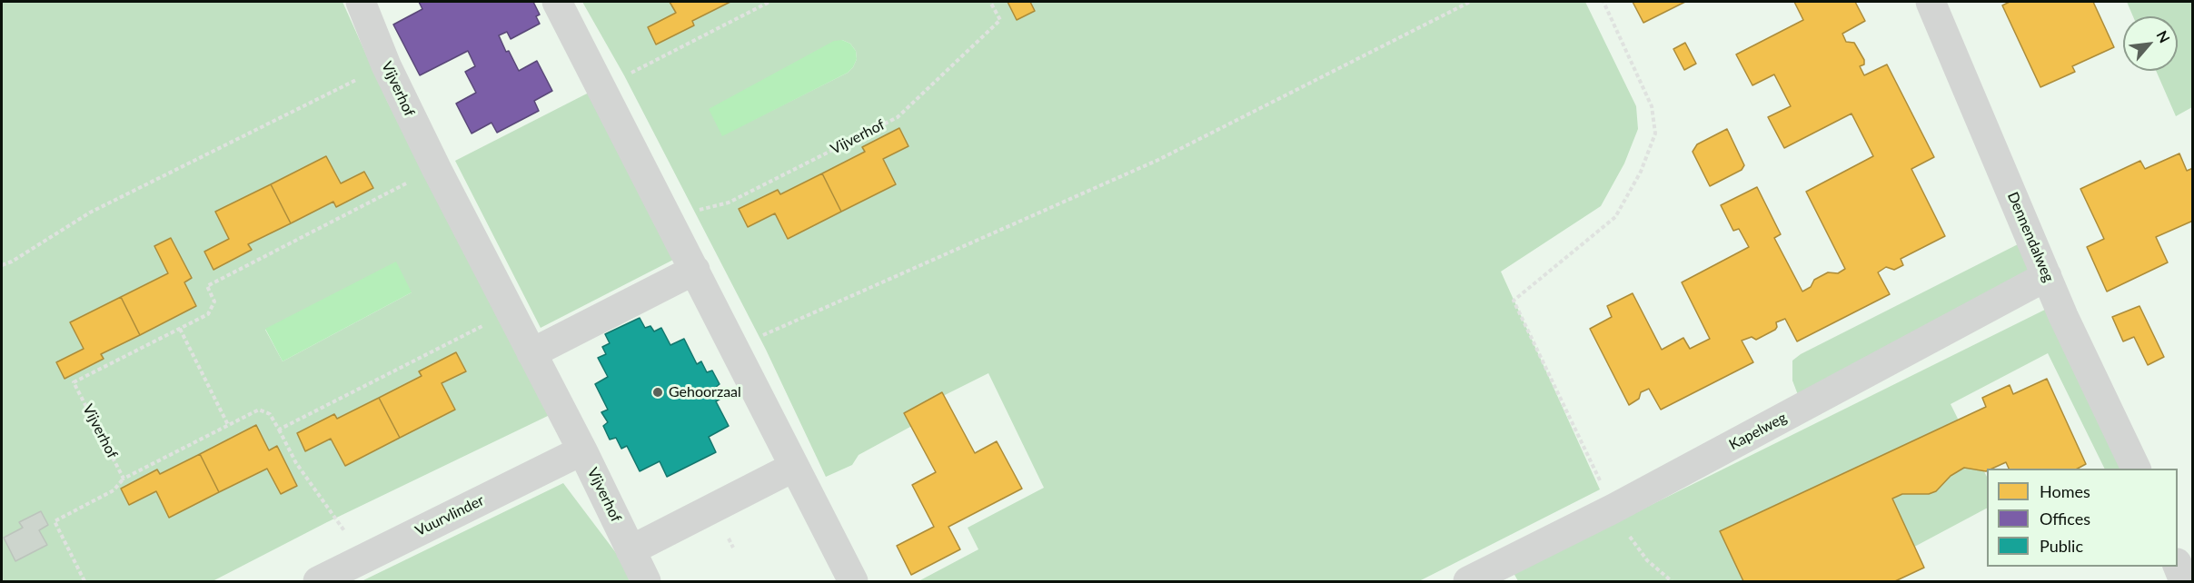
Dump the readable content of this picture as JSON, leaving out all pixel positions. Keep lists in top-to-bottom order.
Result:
{
  "streets": {
    "lane": [
      "Vijverhof",
      "Dennendalweg",
      "Kapelweg",
      "Vuurvlinder"
    ]
  },
  "crossings": [
    ["Vijverhof", "Vuurvlinder"],
    ["Dennendalweg", "Kapelweg"]
  ],
  "places": ["Gehoorzaal"],
  "legend": ["Homes", "Offices", "Public"],
  "north": "top right"
}
